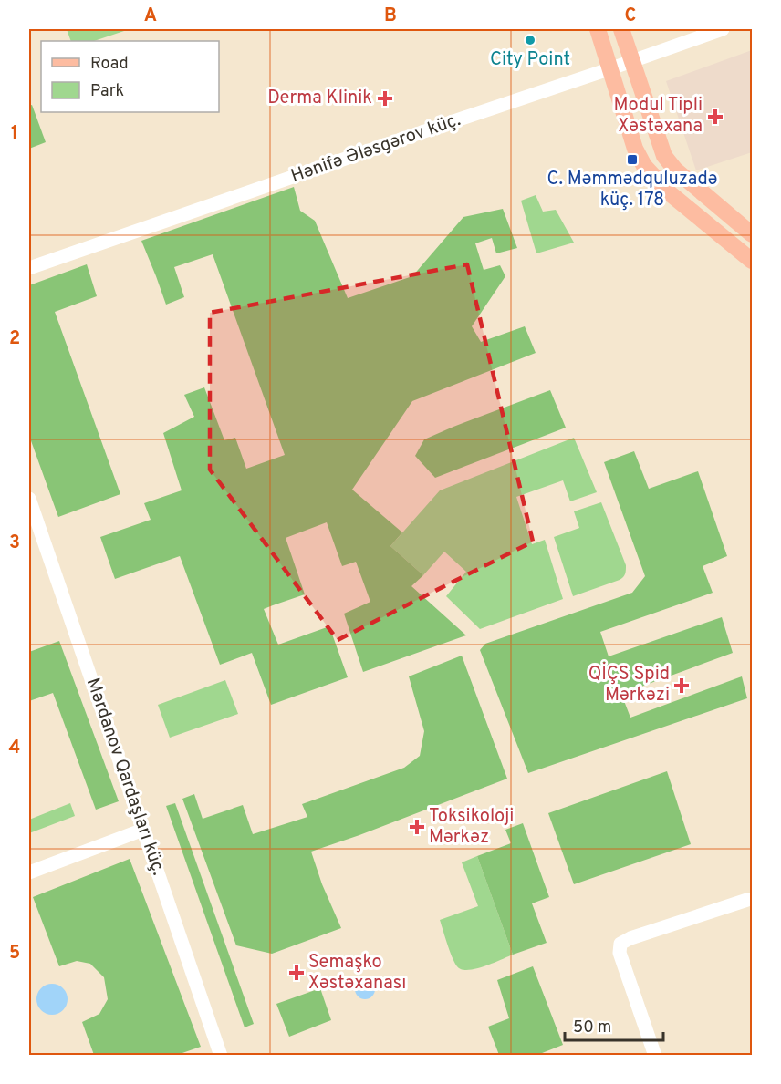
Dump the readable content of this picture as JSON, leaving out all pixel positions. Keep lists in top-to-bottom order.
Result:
{
  "streets": {
    "street": ["Hənifə Ələsgərov küç.", "Mərdanov Qardaşları küç."]
  },
  "places": {
    "other": ["City Point"],
    "health": [
      "Derma Klinik",
      "Modul Tipli Xəstəxana",
      "QİÇS Spid Mərkəzi",
      "Toksikoloji Mərkəz",
      "Semaşko Xəstəxanası"
    ],
    "transit": ["C. Məmmədquluzadə küç. 178"]
  },
  "legend": ["Road", "Park"],
  "scale_bar": "50 m",
  "grid": {
    "columns": ["A", "B", "C"],
    "rows": [
      "1",
      "2",
      "3",
      "4",
      "5"
    ]
  }
}
